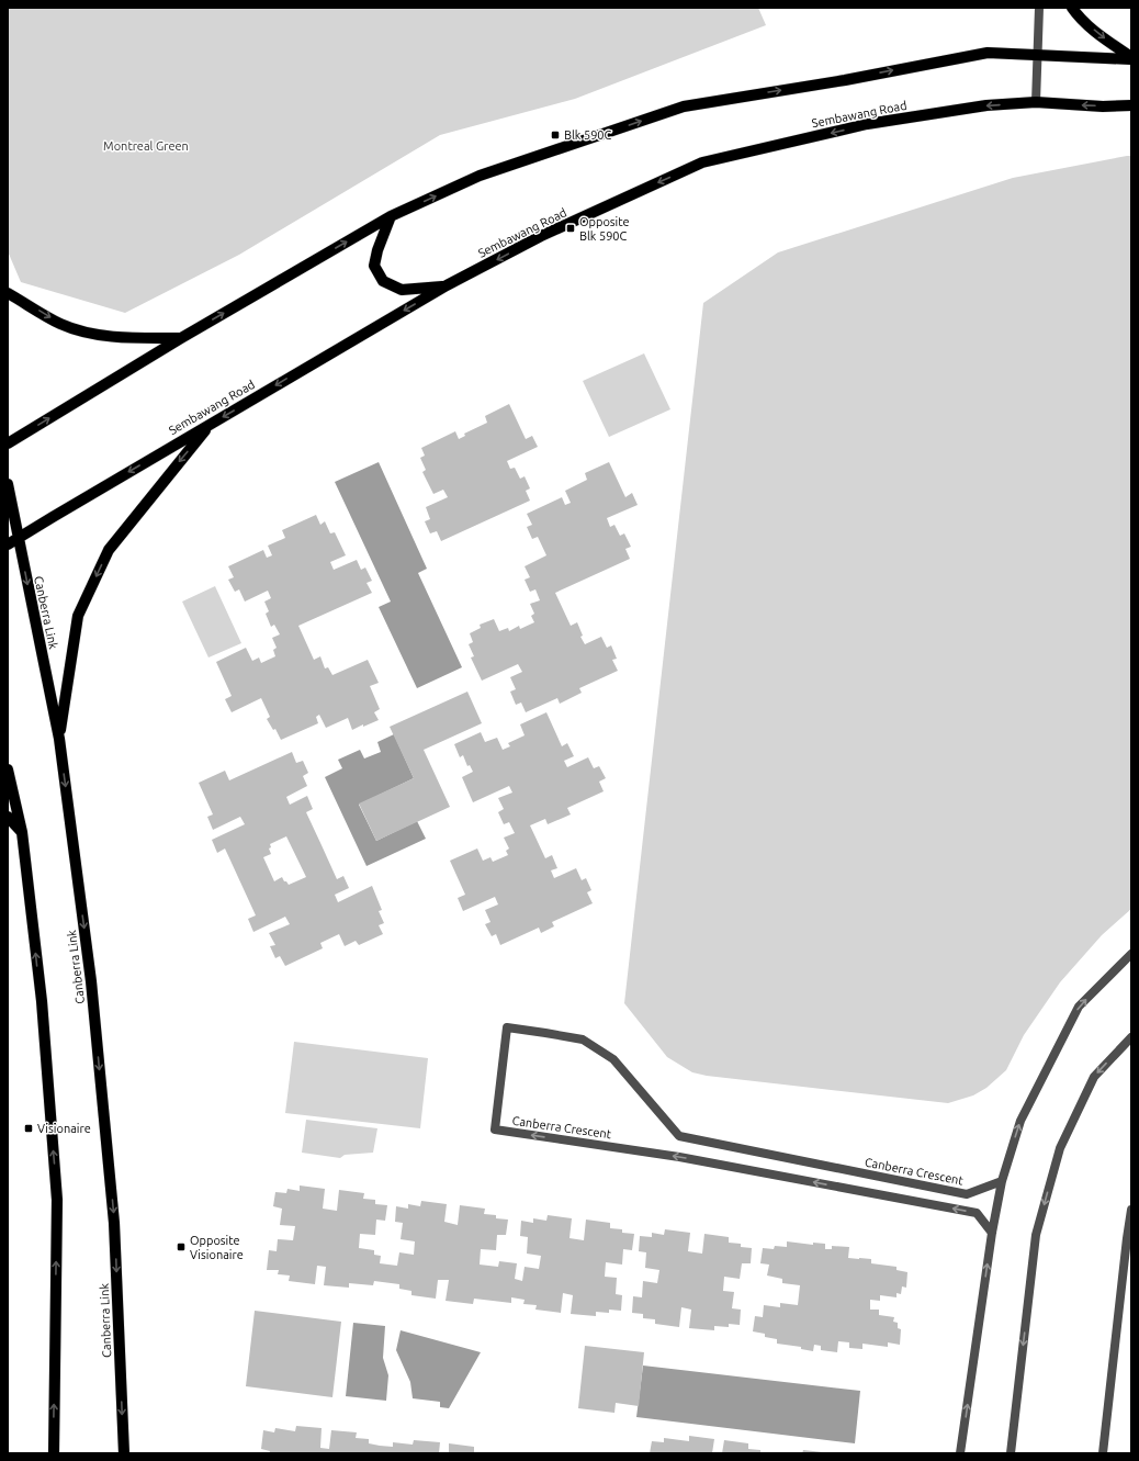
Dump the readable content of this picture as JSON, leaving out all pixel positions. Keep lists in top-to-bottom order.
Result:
{
  "streets": {
    "main road": ["Sembawang Road", "Canberra Link"],
    "street": ["Canberra Crescent"]
  },
  "crossings": [
    ["Sembawang Road", "Canberra Link"]
  ],
  "parks": ["Montreal Green"],
  "places": {
    "transit": [
      "Blk 590C",
      "Opposite Blk 590C",
      "Visionaire",
      "Opposite Visionaire"
    ]
  }
}
